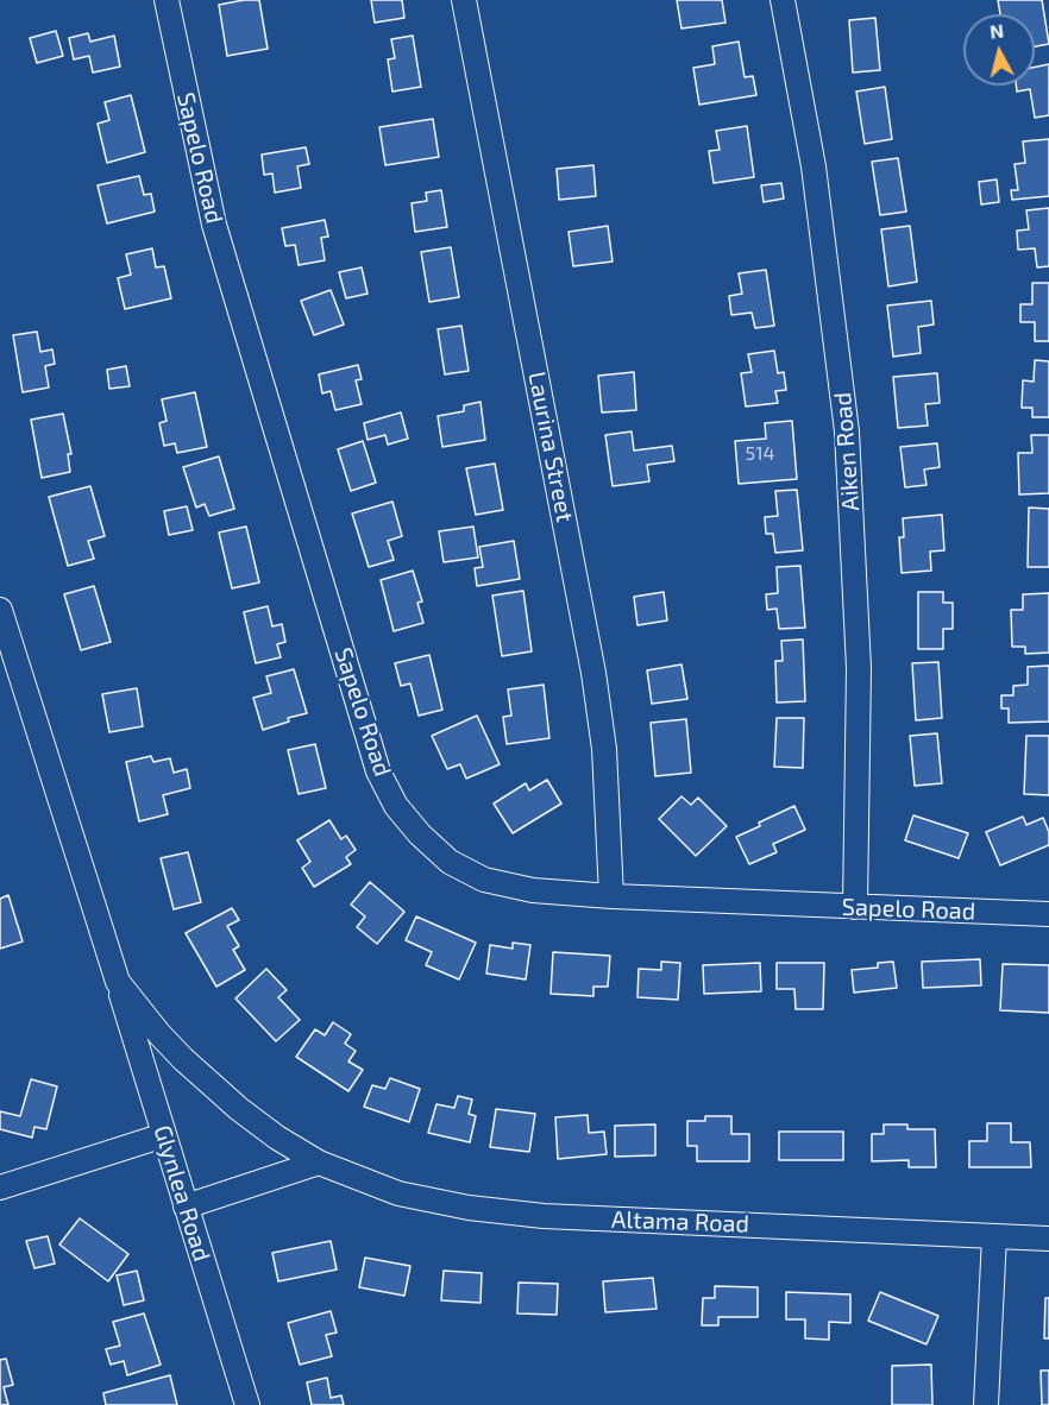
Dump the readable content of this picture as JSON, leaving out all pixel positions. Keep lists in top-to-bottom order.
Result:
{
  "streets": {
    "street": [
      "Sapelo Road",
      "Laurina Street",
      "Aiken Road",
      "Glynlea Road",
      "Altama Road"
    ]
  },
  "crossings": [
    ["Sapelo Road", "Laurina Street"],
    ["Sapelo Road", "Aiken Road"],
    ["Glynlea Road", "Altama Road"]
  ],
  "house_numbers": ["514"],
  "north": "top"
}
